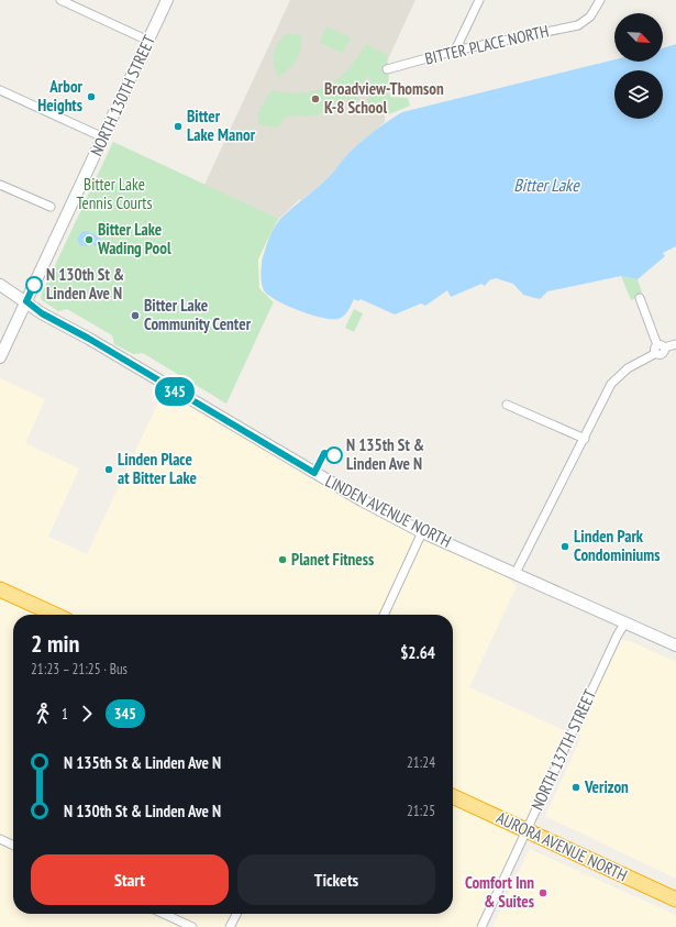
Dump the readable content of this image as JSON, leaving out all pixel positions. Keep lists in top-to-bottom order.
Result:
{
  "streets": {
    "highway": ["AURORA AVENUE NORTH"],
    "street": [
      "BITTER PLACE NORTH",
      "NORTH 130TH STREET",
      "LINDEN AVENUE NORTH",
      "NORTH 137TH STREET"
    ]
  },
  "crossings": [
    ["NORTH 130TH STREET", "LINDEN AVENUE NORTH"],
    ["LINDEN AVENUE NORTH", "NORTH 137TH STREET"],
    ["NORTH 137TH STREET", "AURORA AVENUE NORTH"]
  ],
  "water": ["Bitter Lake"],
  "parks": ["Bitter Lake Tennis Courts"],
  "places": [
    "Arbor Heights",
    "Broadview-Thomson K-8 School",
    "Bitter Lake Manor",
    "Bitter Lake Wading Pool",
    "N 130th St & Linden Ave N",
    "Bitter Lake Community Center",
    "N 135th St & Linden Ave N",
    "Linden Place at Bitter Lake",
    "Linden Park Condominiums",
    "Planet Fitness",
    "Verizon",
    "Comfort Inn & Suites"
  ],
  "lines": ["bus line 345"],
  "north": "bottom right",
  "page": {
    "on_map": "345",
    "heading": ["2 min", "21:23 – 21:25 · Bus", "$2.64"],
    "legs": ["1", "345"],
    "list": [
      {
        "name": "N 135th St & Linden Ave N",
        "value": "21:24"
      },
      {
        "name": "N 130th St & Linden Ave N",
        "value": "21:25"
      }
    ],
    "buttons": ["Start", "Tickets"]
  }
}
